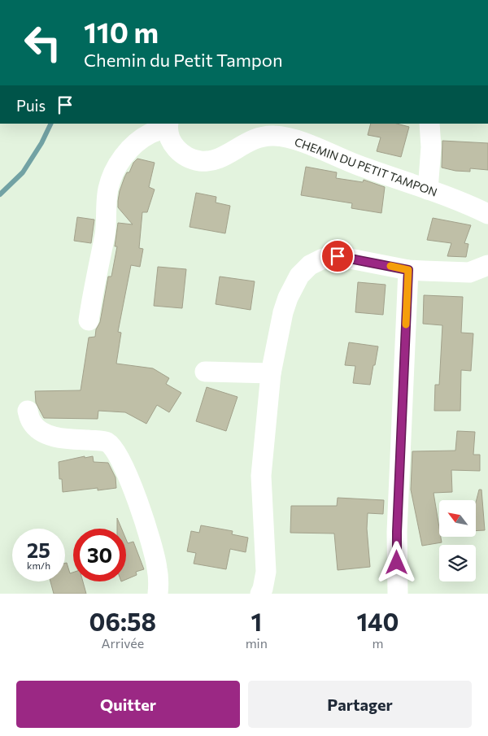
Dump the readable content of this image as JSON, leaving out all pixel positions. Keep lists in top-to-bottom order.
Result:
{
  "streets": {
    "street": ["CHEMIN DU PETIT TAMPON"]
  },
  "north": "top left",
  "page": {
    "turn": ["110 m", "Chemin du Petit Tampon"],
    "then": "Puis",
    "speed": "25 km/h",
    "limit": "30",
    "eta": [
      "06:58",
      "Arrivée",
      "1",
      "min",
      "140",
      "m"
    ],
    "buttons": ["Quitter", "Partager"]
  }
}
